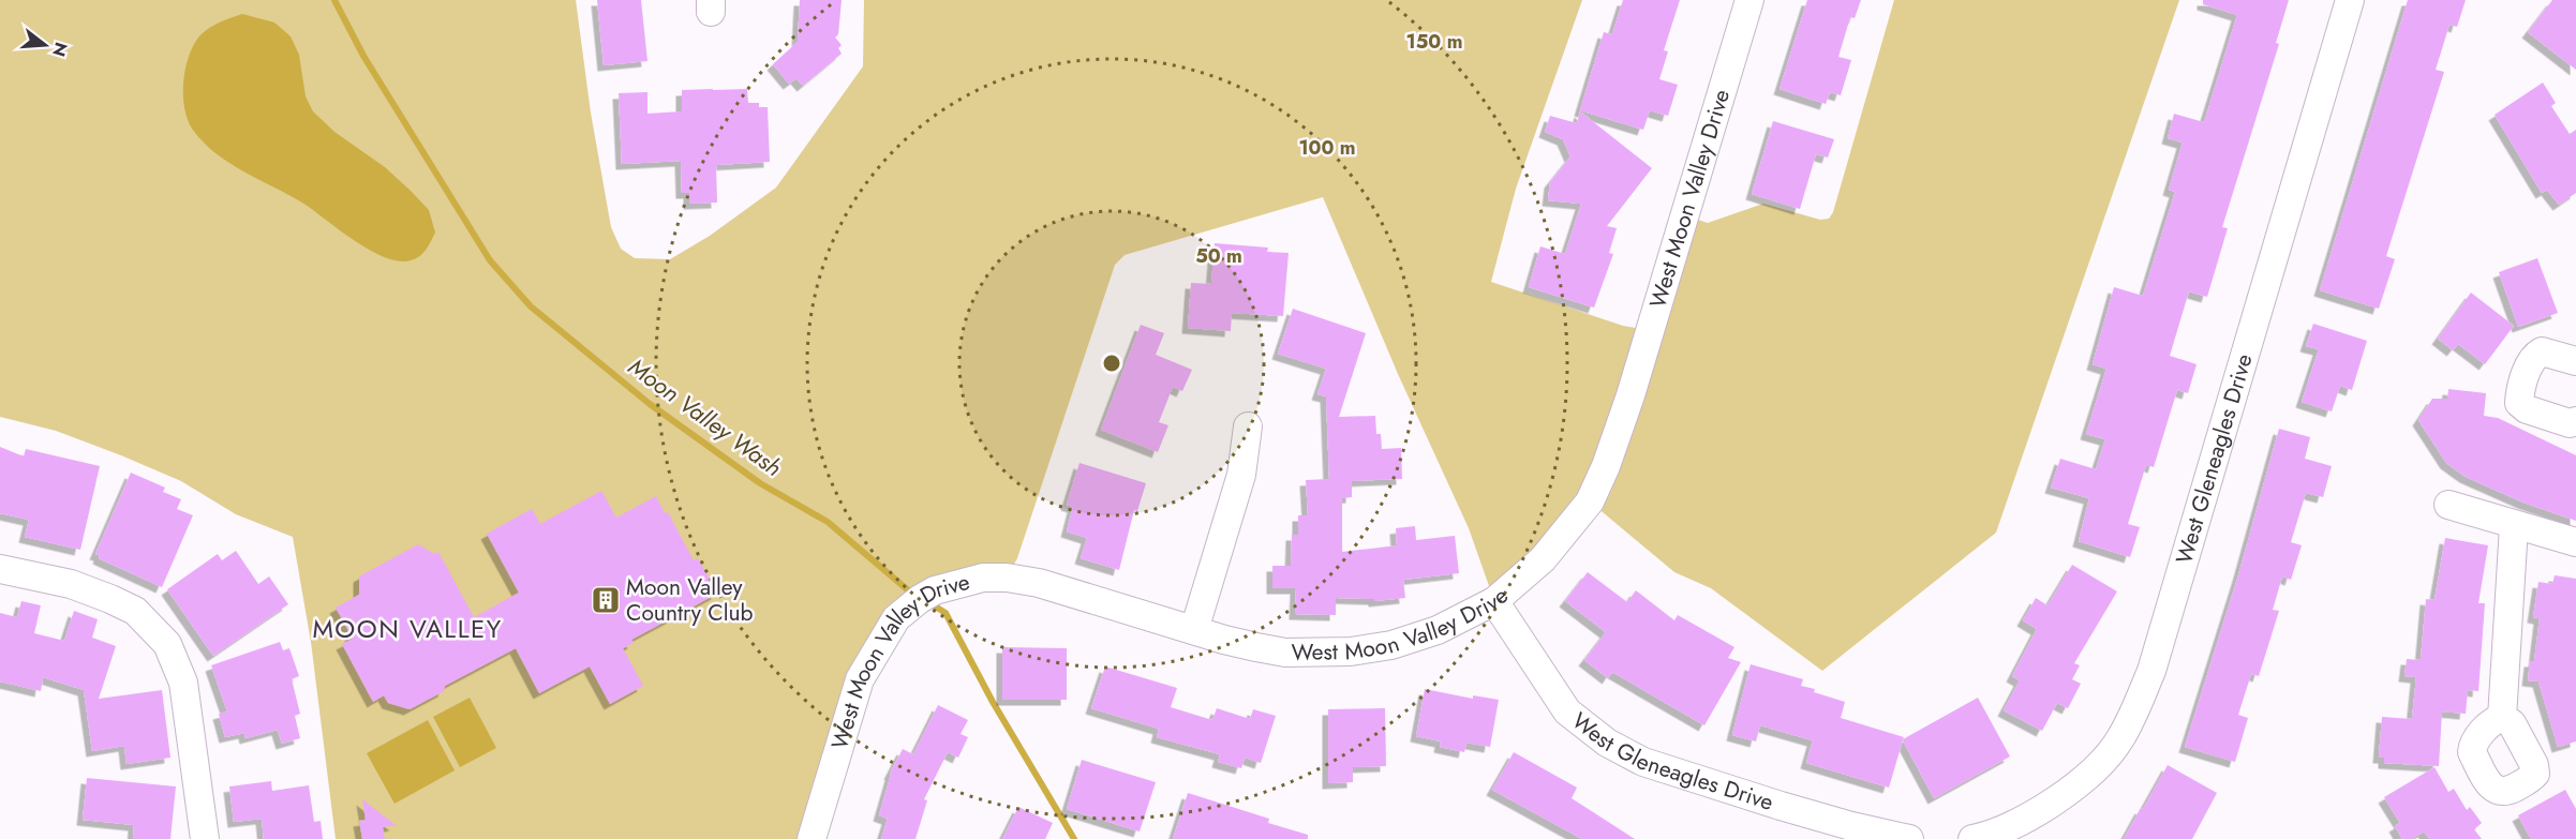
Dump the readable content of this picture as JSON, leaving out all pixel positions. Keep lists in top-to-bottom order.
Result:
{
  "streets": {
    "street": ["West Moon Valley Drive", "West Gleneagles Drive"]
  },
  "crossings": [
    ["West Moon Valley Drive", "West Gleneagles Drive"]
  ],
  "districts": ["MOON VALLEY"],
  "water": ["Moon Valley Wash"],
  "places": {
    "building": ["Moon Valley Country Club"]
  },
  "north": "right",
  "rings": ["150 m", "100 m", "50 m"]
}
